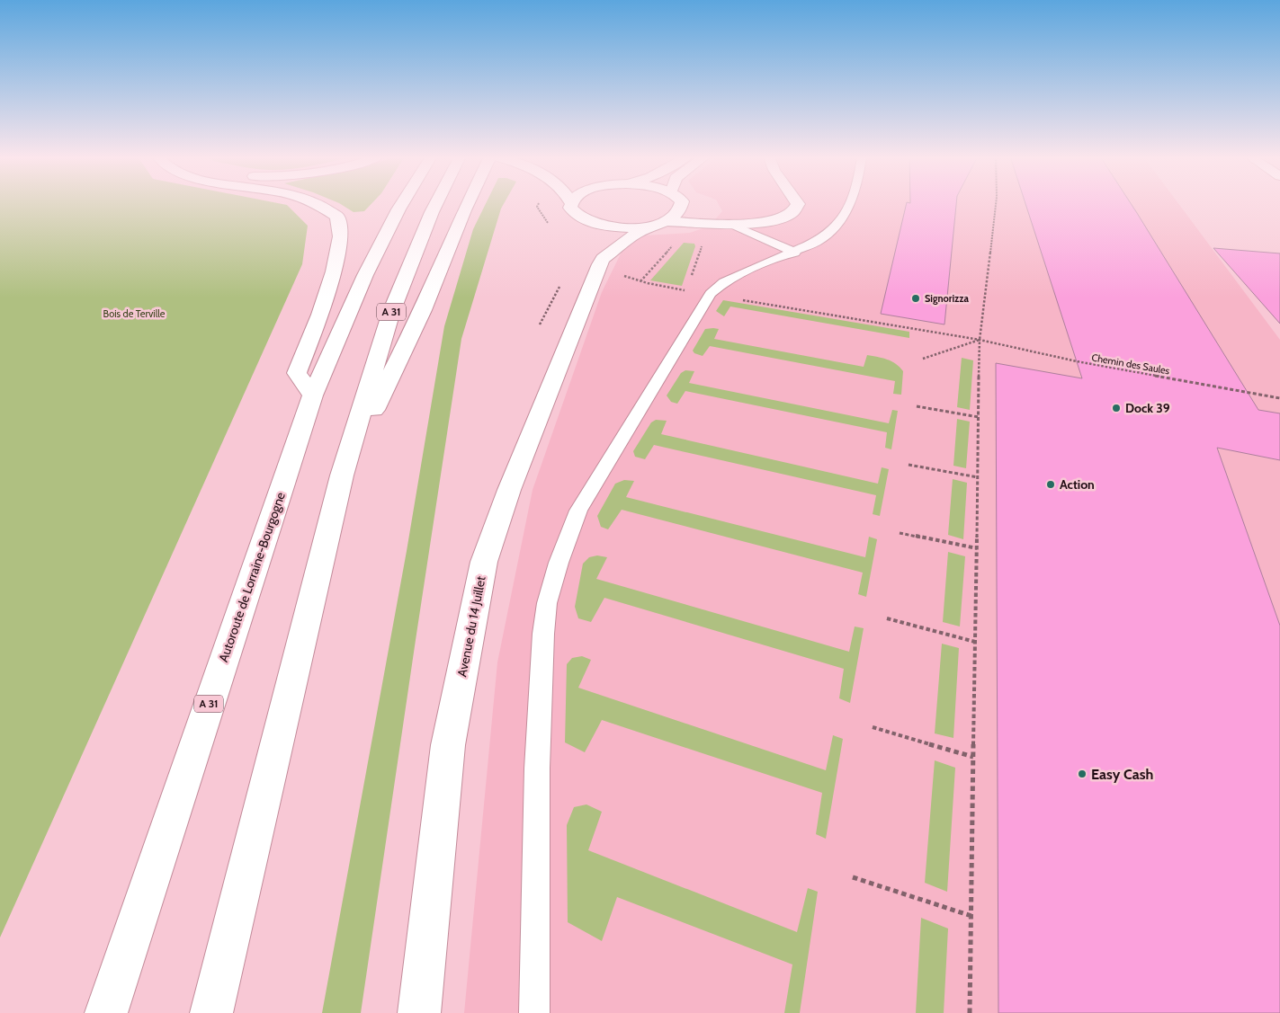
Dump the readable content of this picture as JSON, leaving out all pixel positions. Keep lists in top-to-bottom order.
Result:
{
  "streets": {
    "main road": ["A 31", "Autoroute de Lorraine-Bourgogne", "Avenue du 14 Juillet"],
    "path": ["Chemin des Saules"]
  },
  "parks": ["Bois de Terville"],
  "places": [
    "Signorizza",
    "Dock 39",
    "Action",
    "Easy Cash"
  ]
}
